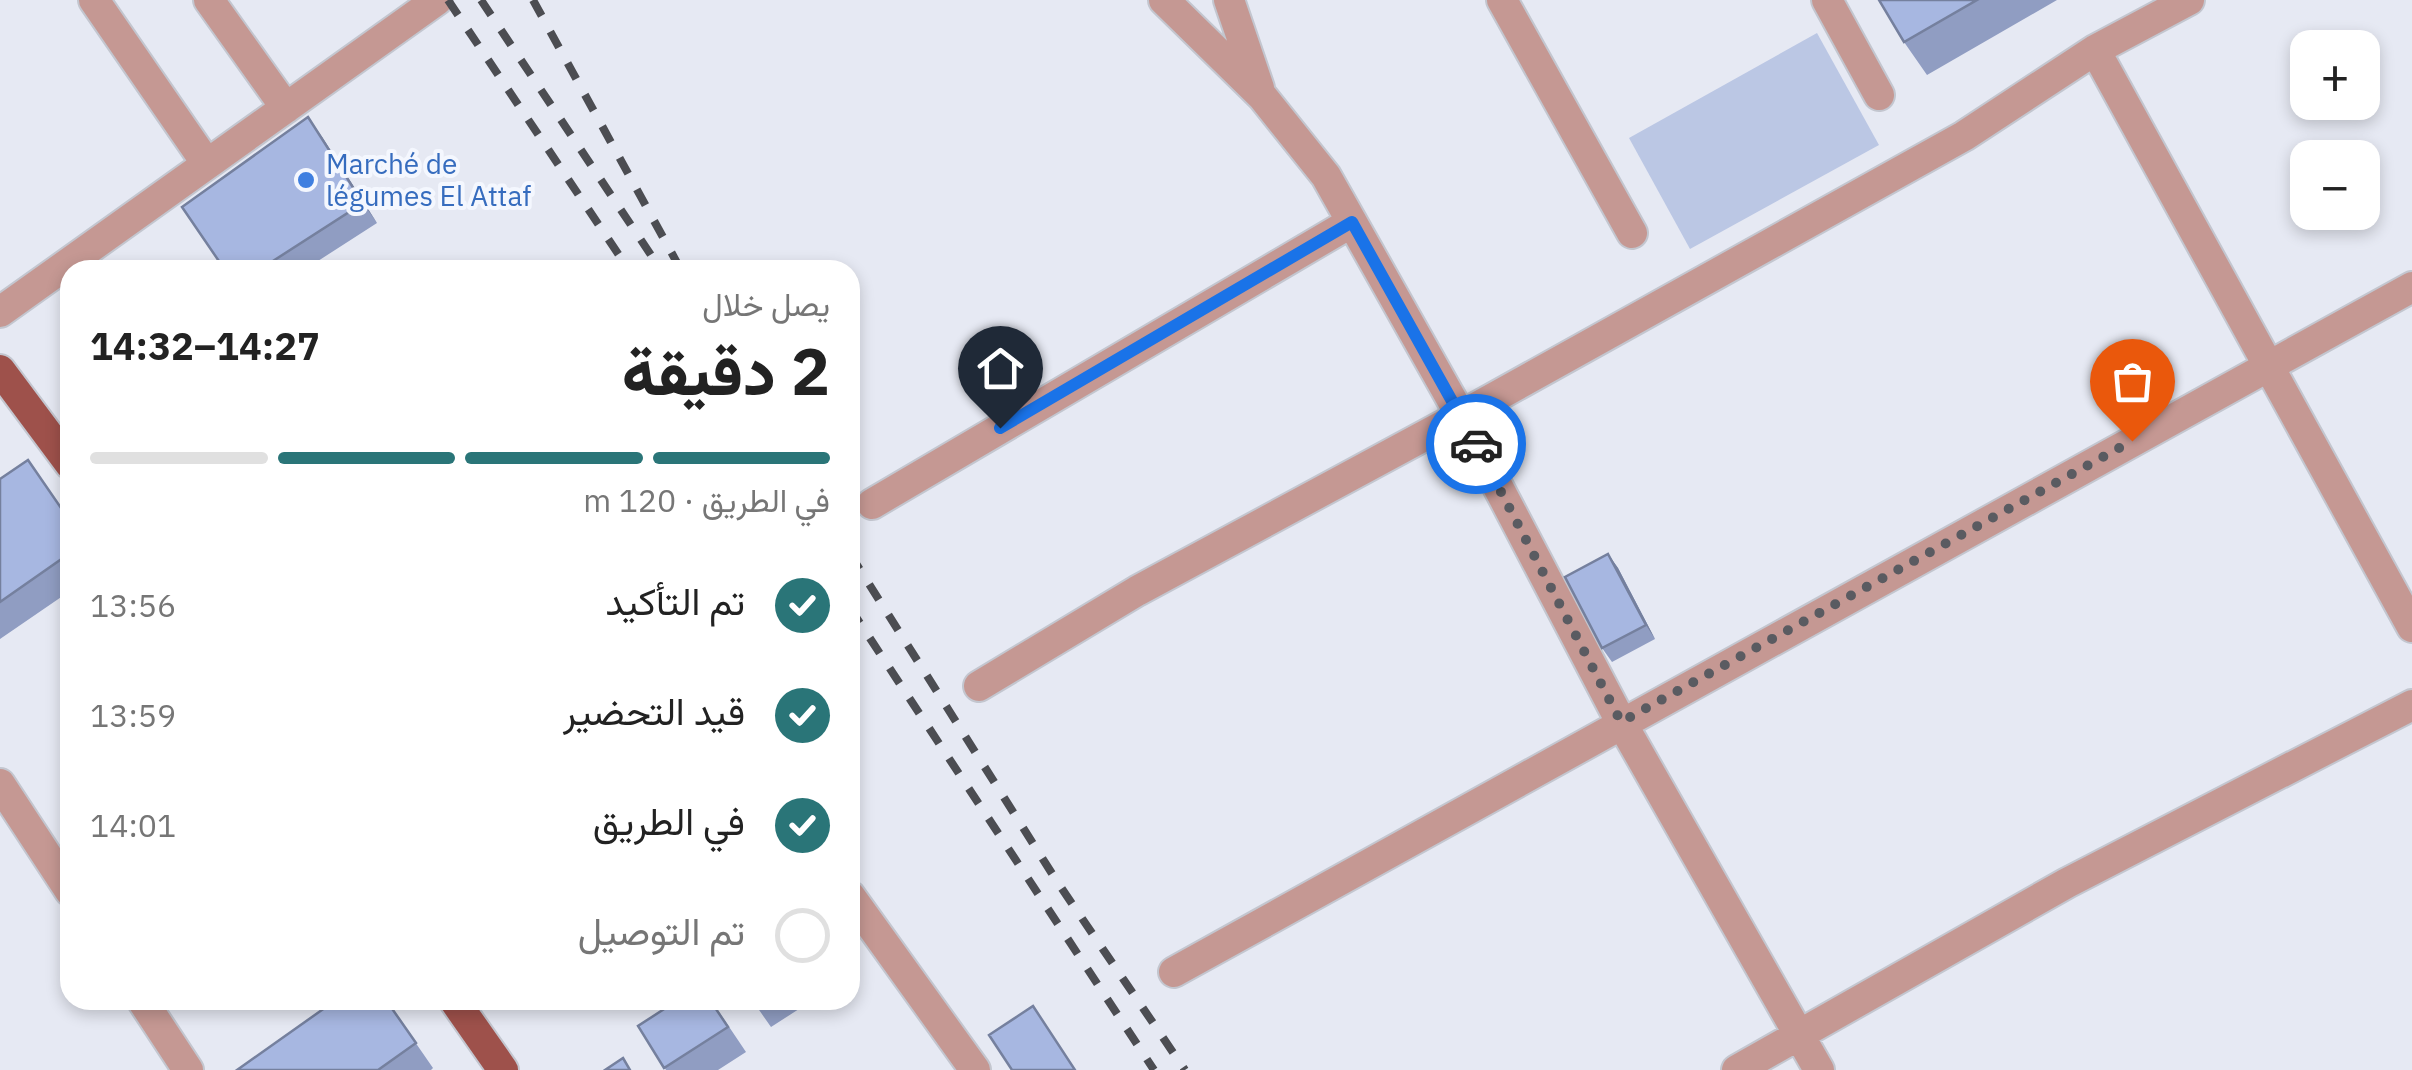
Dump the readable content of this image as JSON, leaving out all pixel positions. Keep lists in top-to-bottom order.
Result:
{
  "places": ["Marché de légumes El Attaf"],
  "page": {
    "map_buttons": ["+", "−"],
    "heading": ["2 دقيقة", "يصل خلال", "14:27–14:32"],
    "bar": "في الطريق · 120 m",
    "list": [
      ["تم التأكيد", "13:56"],
      ["قيد التحضير", "13:59"],
      ["في الطريق", "14:01"],
      "تم التوصيل"
    ]
  }
}
